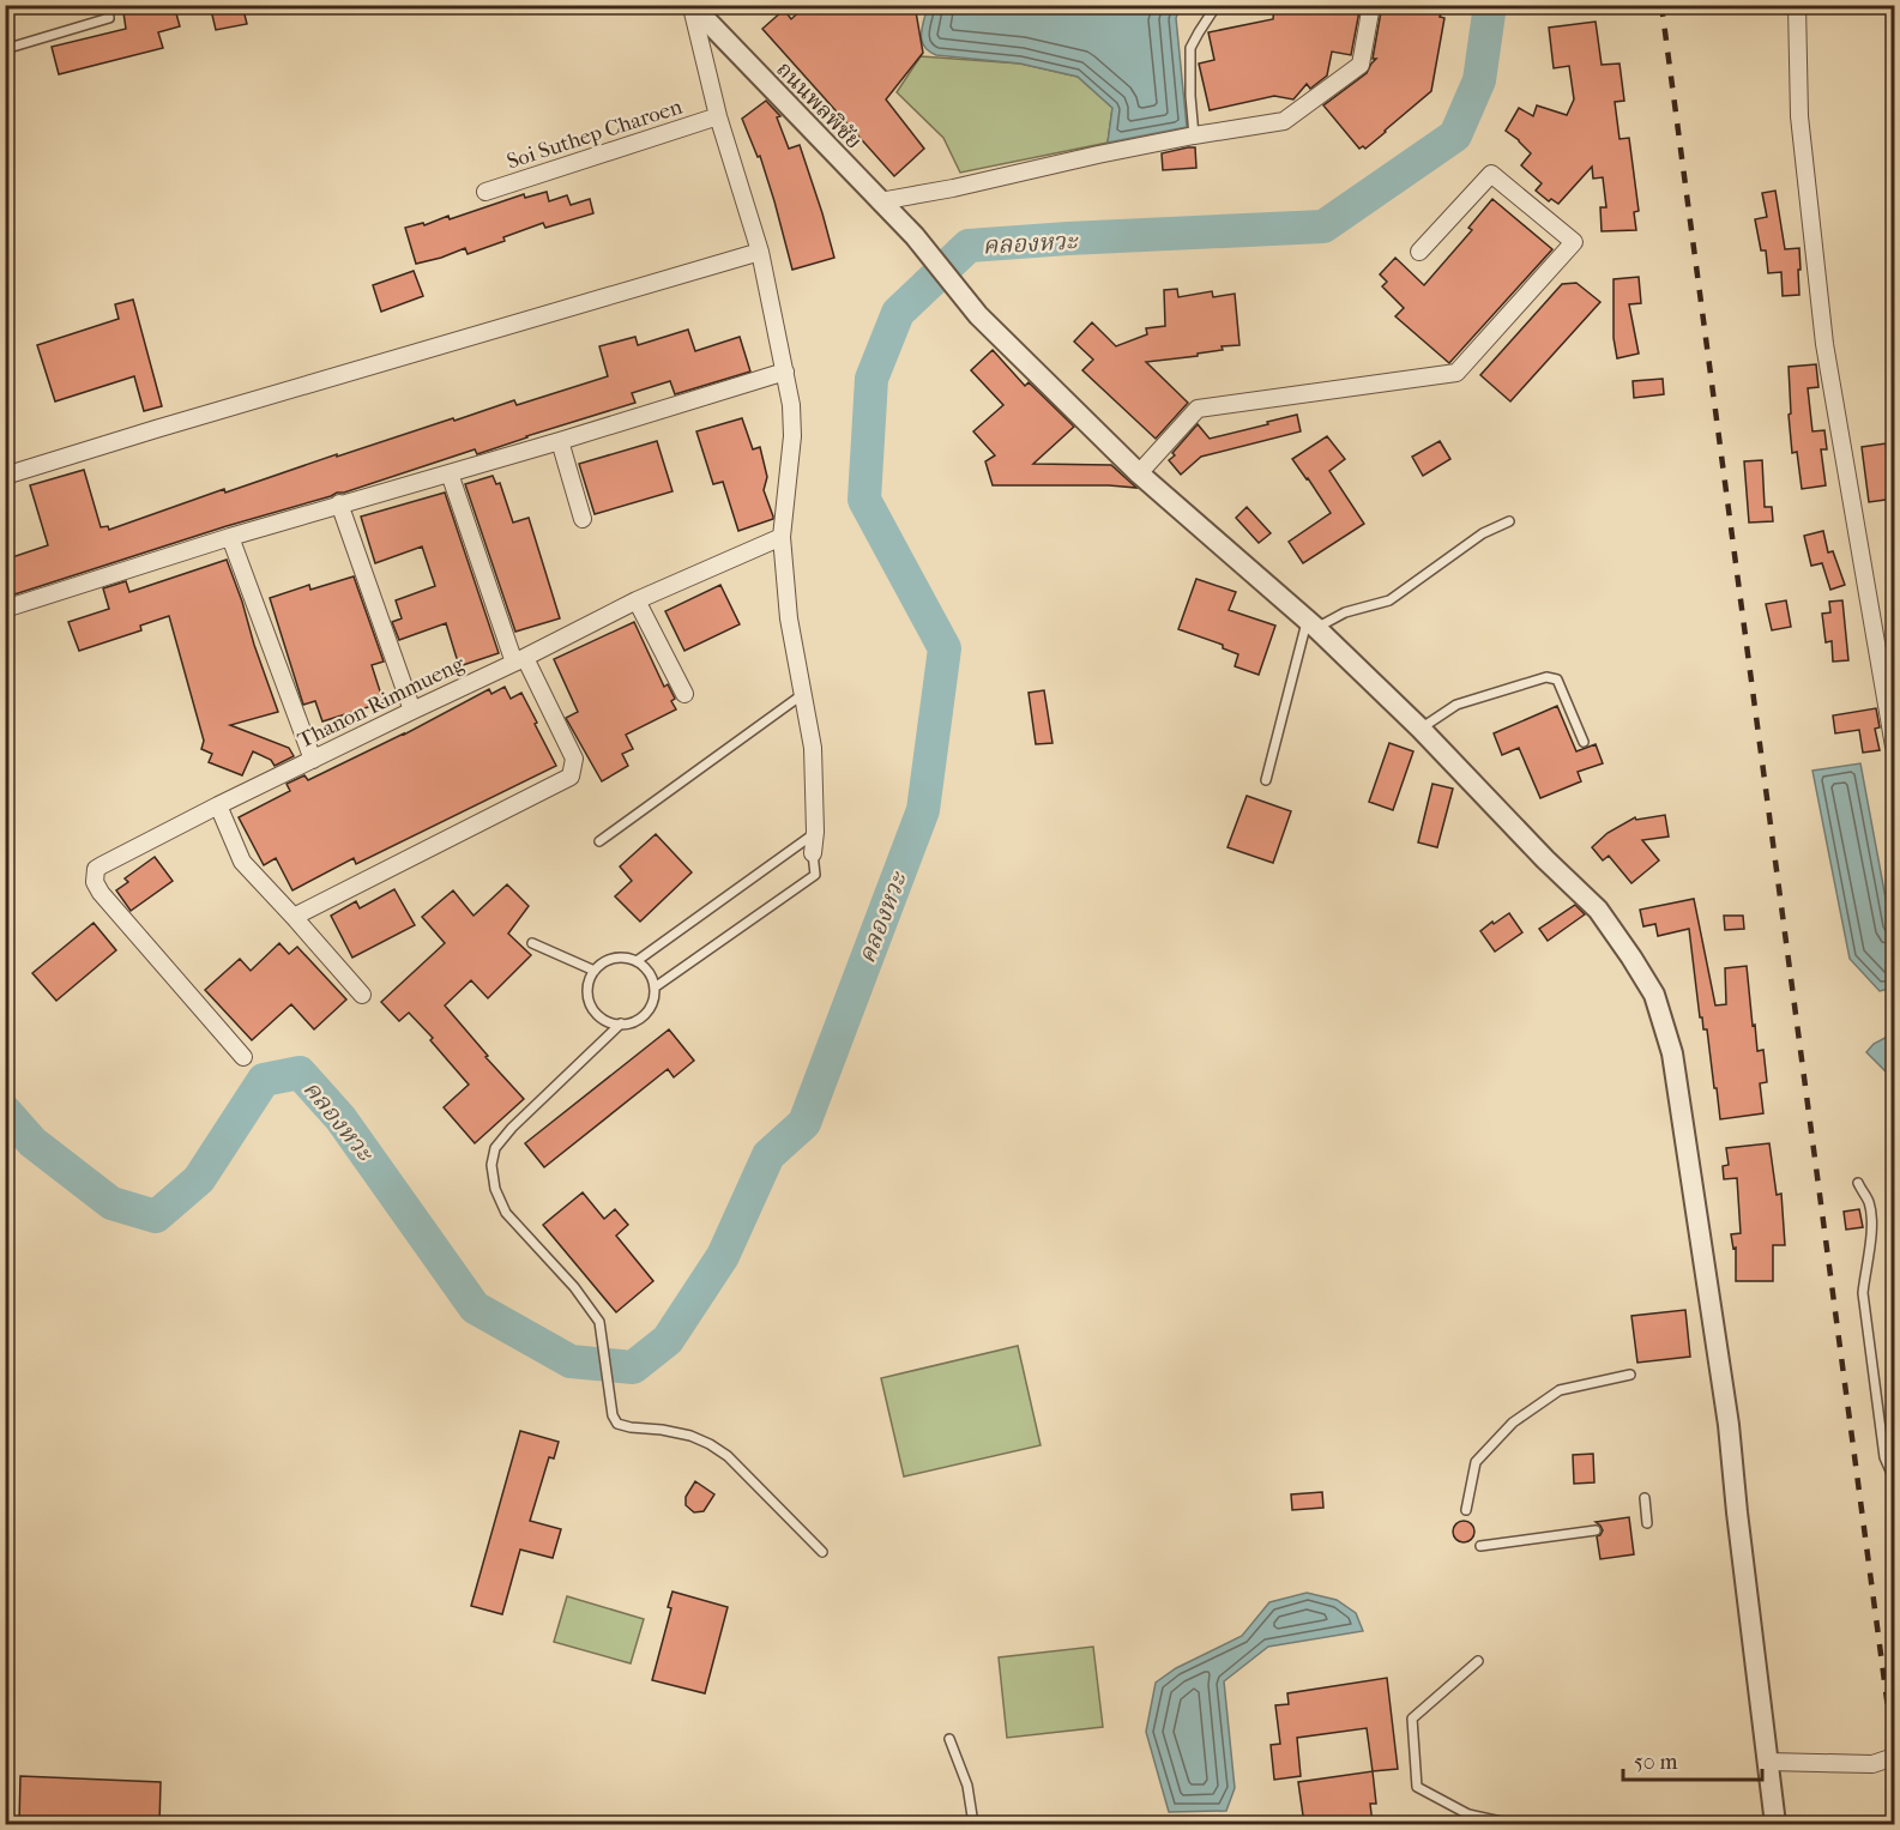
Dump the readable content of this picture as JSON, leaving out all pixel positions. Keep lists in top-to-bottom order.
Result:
{
  "streets": {
    "street": ["ถนนพลพิชัย", "Soi Suthep Charoen", "Thanon Rimmueng"]
  },
  "water": ["คลองหวะ"],
  "scale_bar": "50 m"
}
